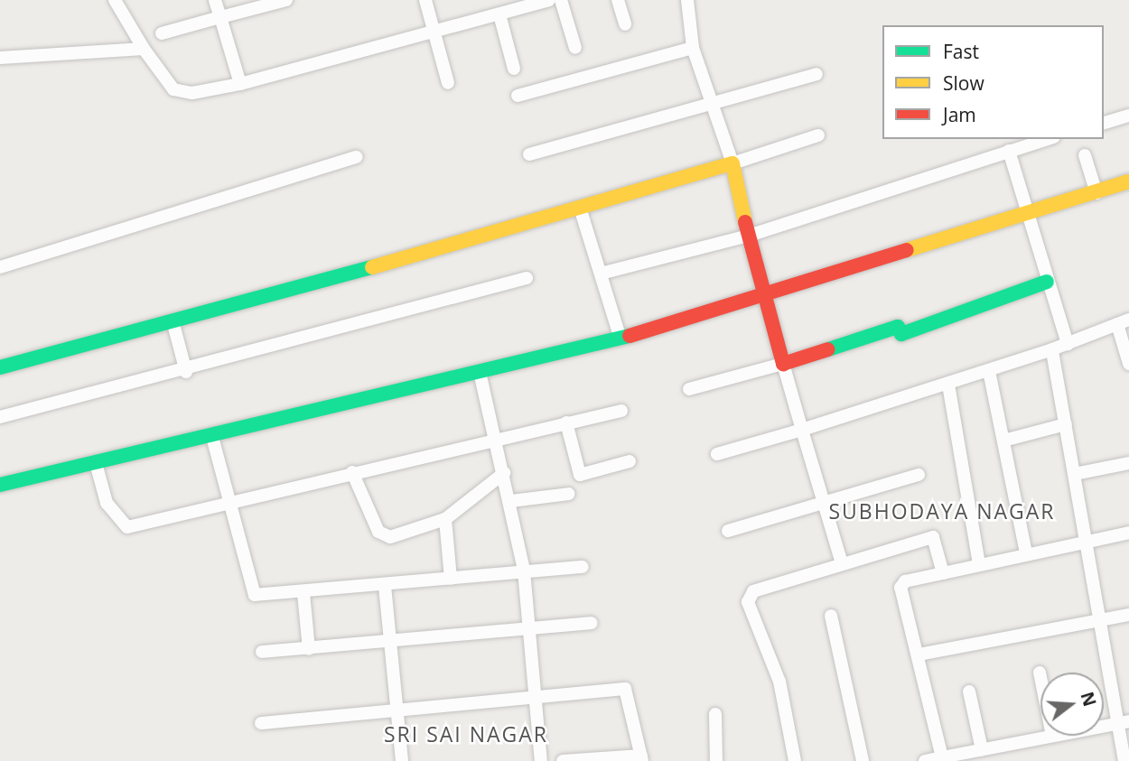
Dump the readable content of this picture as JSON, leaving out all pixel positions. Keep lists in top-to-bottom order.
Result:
{
  "districts": ["SUBHODAYA NAGAR", "SRI SAI NAGAR"],
  "legend": ["Fast", "Slow", "Jam"],
  "north": "right"
}
